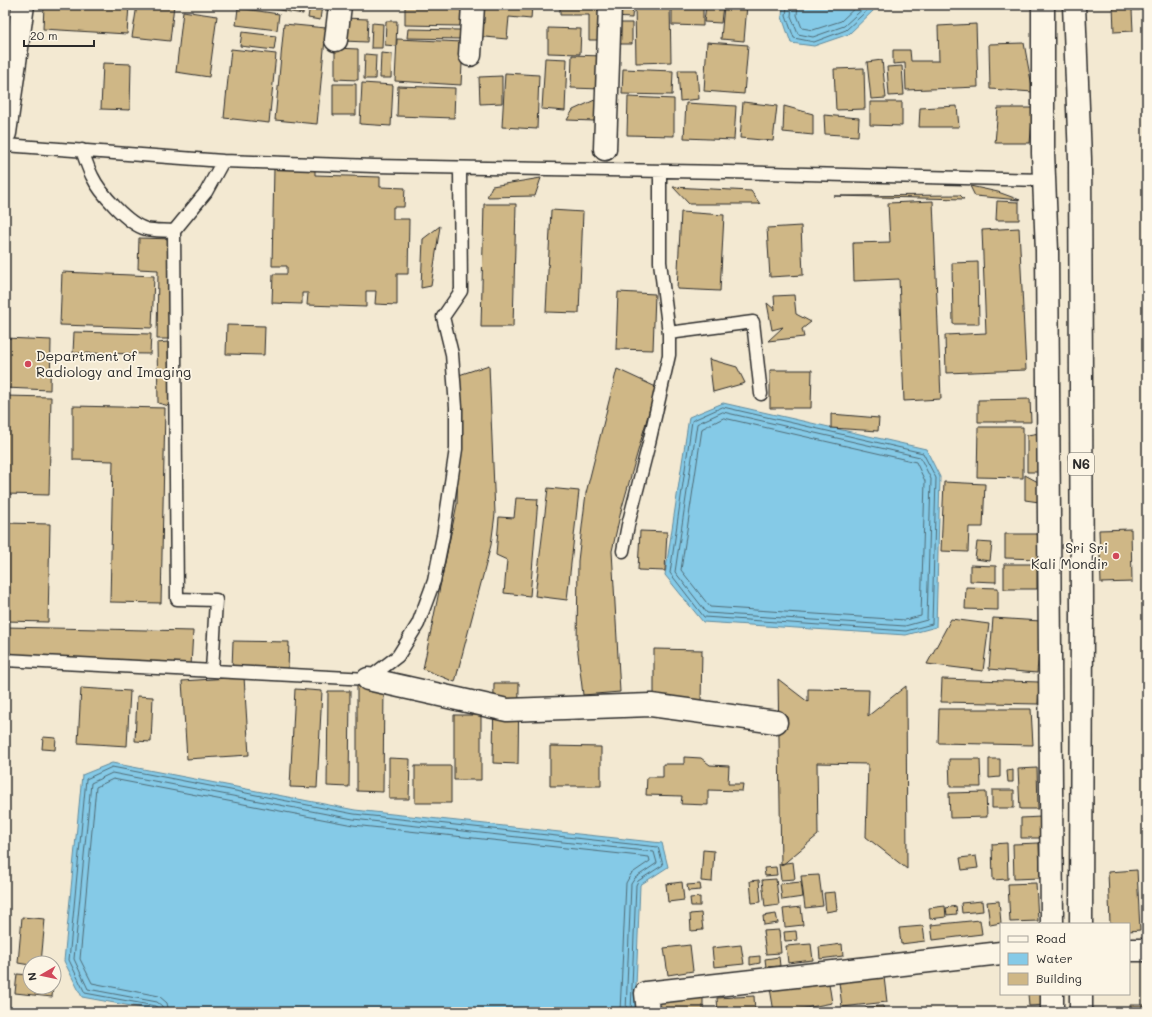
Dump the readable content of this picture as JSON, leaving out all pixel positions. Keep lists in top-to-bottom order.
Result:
{
  "streets": {
    "main road": ["N6"]
  },
  "places": ["Department of Radiology and Imaging", "Sri Sri Kali Mondir"],
  "legend": ["Road", "Water", "Building"],
  "scale_bar": "20 m",
  "north": "left"
}
